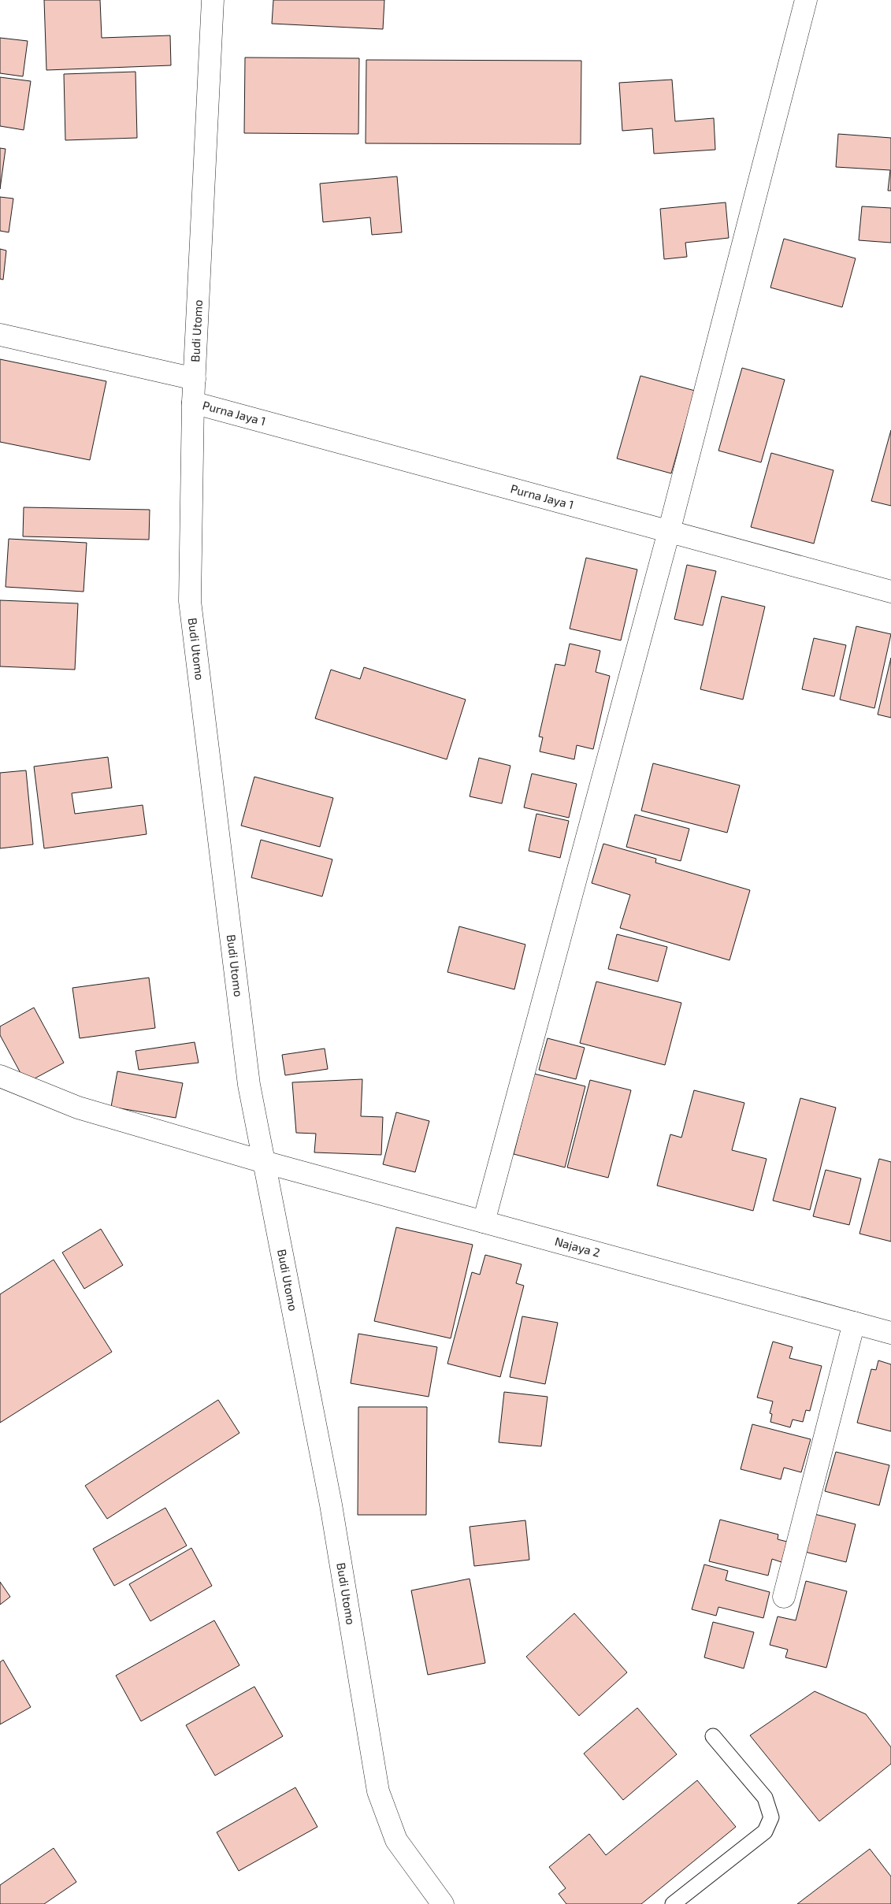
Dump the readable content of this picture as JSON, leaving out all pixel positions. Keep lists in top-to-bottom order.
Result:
{
  "streets": {
    "street": ["Budi Utomo", "Purna Jaya 1", "Najaya 2"]
  },
  "crossings": [
    ["Budi Utomo", "Purna Jaya 1"],
    ["Budi Utomo", "Najaya 2"]
  ]
}
